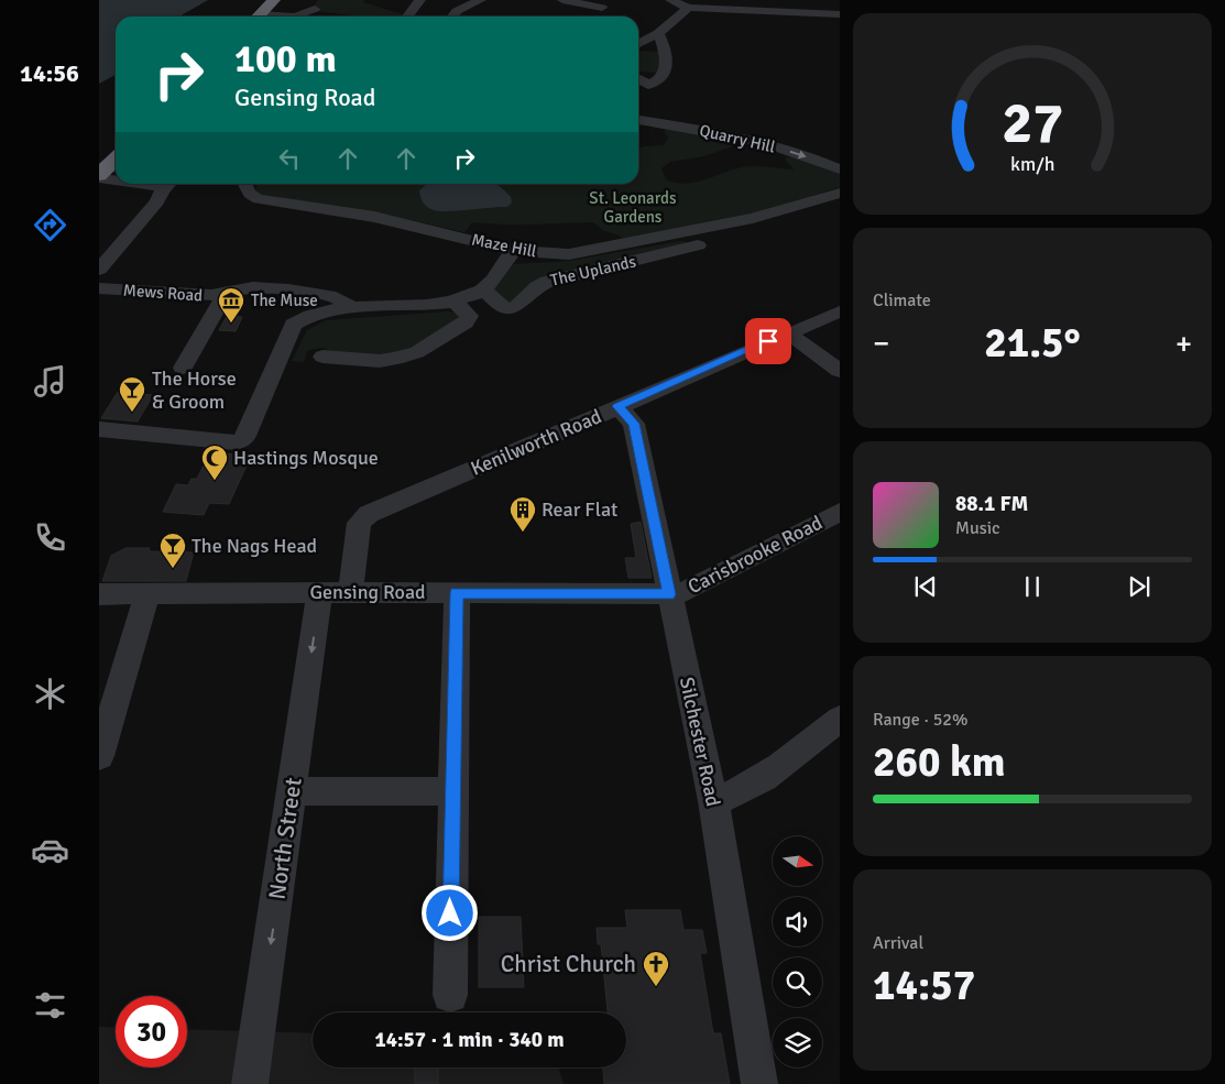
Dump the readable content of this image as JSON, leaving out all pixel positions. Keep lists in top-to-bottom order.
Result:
{
  "streets": {
    "street": [
      "Quarry Hill",
      "Maze Hill",
      "The Uplands",
      "Mews Road",
      "Kenilworth Road",
      "Carisbrooke Road",
      "Gensing Road",
      "Silchester Road",
      "North Street"
    ]
  },
  "crossings": [
    ["Maze Hill", "The Uplands"],
    ["Kenilworth Road", "Gensing Road"],
    ["Kenilworth Road", "Silchester Road"],
    ["Carisbrooke Road", "Gensing Road"],
    ["Carisbrooke Road", "Silchester Road"],
    ["Gensing Road", "Silchester Road"],
    ["Gensing Road", "North Street"]
  ],
  "parks": ["St. Leonards Gardens"],
  "places": {
    "museum": ["The Muse"],
    "bar": ["The Horse & Groom", "The Nags Head"],
    "mosque": ["Hastings Mosque"],
    "building": ["Rear Flat"],
    "church": ["Christ Church"]
  },
  "north": "right",
  "page": {
    "tabs": "14:56",
    "turn": ["100 m", "Gensing Road"],
    "tile": [
      "Climate",
      ["Range · 52%", "260 km"],
      ["Arrival", "14:57"]
    ],
    "heat": ["−", "21.5°", "+"],
    "song": ["88.1 FM", "Music"],
    "limit": "30",
    "trip": "14:57 · 1 min · 340 m",
    "gauge": ["27", "km/h"]
  }
}
